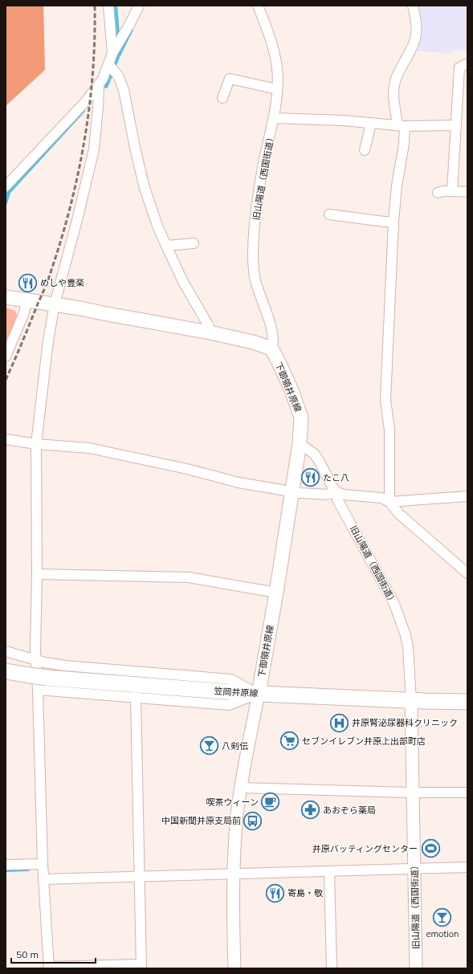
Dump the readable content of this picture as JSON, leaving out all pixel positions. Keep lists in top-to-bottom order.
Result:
{
  "streets": {
    "main road": ["下御領井原線", "笠岡井原線"],
    "street": ["旧山陽道（西国街道）"]
  },
  "crossings": [
    ["旧山陽道（西国街道）", "下御領井原線"],
    ["旧山陽道（西国街道）", "笠岡井原線"],
    ["下御領井原線", "笠岡井原線"]
  ],
  "places": {
    "restaurant": ["めしや豊楽", "たこ八", "寄島・敬"],
    "hospital": ["井原腎泌尿器科クリニック"],
    "supermarket": ["セブンイレブン井原上出部町店"],
    "bar": ["八剣伝", "emotion"],
    "cafe": ["喫茶ウィーン"],
    "pharmacy": ["あおぞら薬局"],
    "bus stop": ["中国新聞井原支局前"],
    "sports": ["井原バッティングセンター"]
  },
  "scale_bar": "50 m"
}
